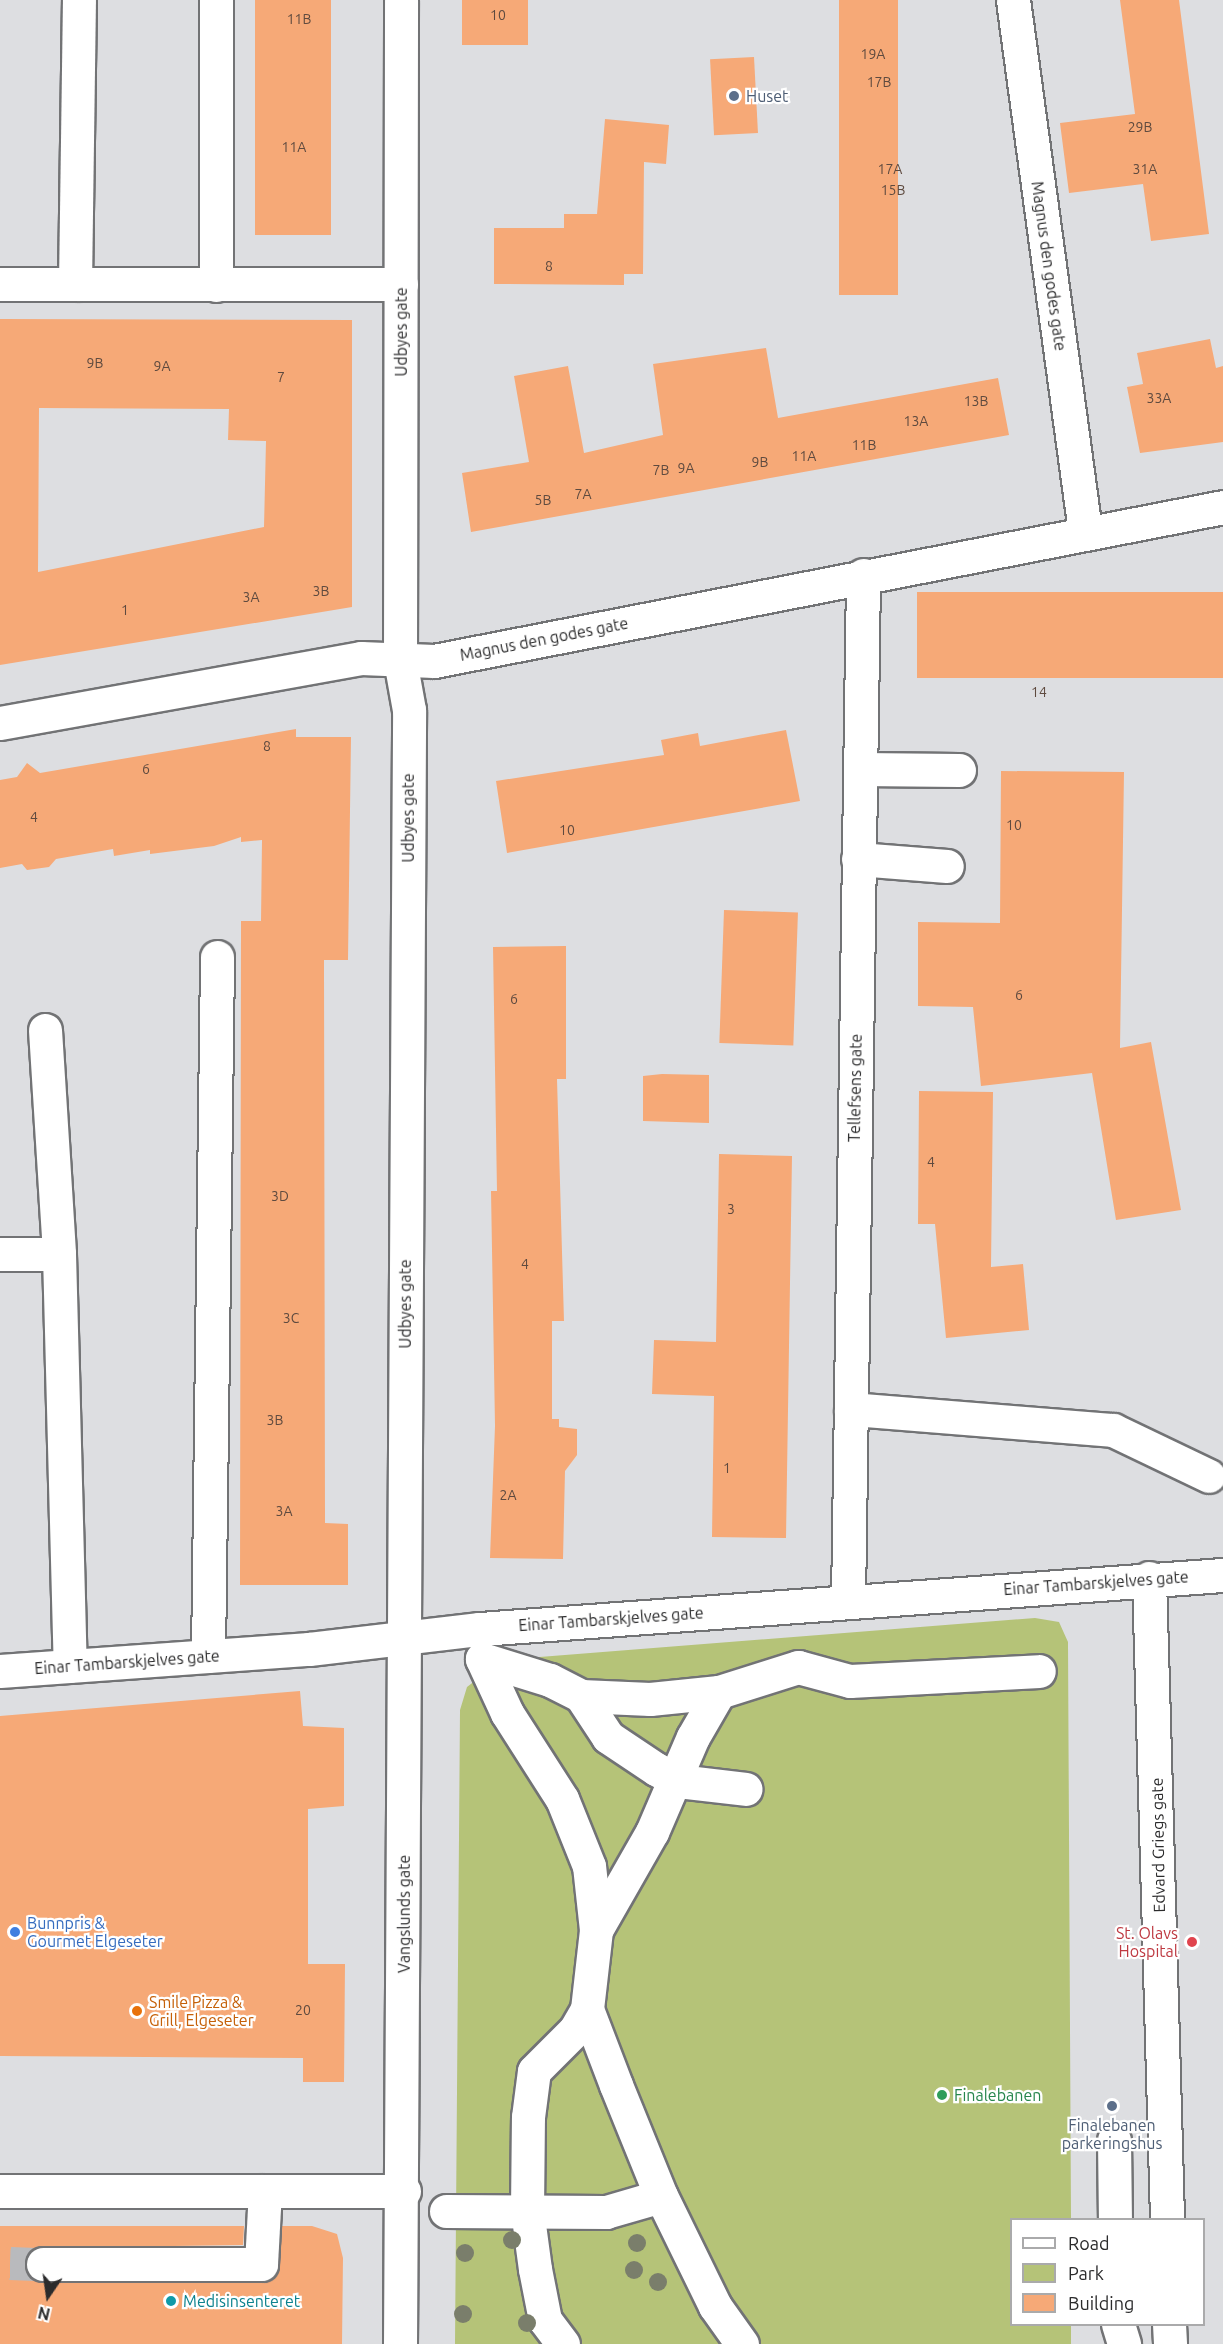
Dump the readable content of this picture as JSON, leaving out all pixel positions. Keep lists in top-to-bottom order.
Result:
{
  "streets": {
    "street": [
      "Magnus den godes gate",
      "Udbyes gate",
      "Tellefsens gate",
      "Einar Tambarskjelves gate",
      "Edvard Griegs gate",
      "Vangslunds gate"
    ]
  },
  "crossings": [
    ["Magnus den godes gate", "Udbyes gate"],
    ["Magnus den godes gate", "Tellefsens gate"],
    ["Udbyes gate", "Einar Tambarskjelves gate"],
    ["Udbyes gate", "Vangslunds gate"],
    ["Tellefsens gate", "Einar Tambarskjelves gate"],
    ["Einar Tambarskjelves gate", "Edvard Griegs gate"],
    ["Einar Tambarskjelves gate", "Vangslunds gate"]
  ],
  "places": [
    "Huset",
    "Bunnpris & Gourmet Elgeseter",
    "St. Olavs Hospital",
    "Smile Pizza & Grill, Elgeseter",
    "Finalebanen",
    "Finalebanen parkeringshus",
    "Medisinsenteret"
  ],
  "house_numbers": [
    "10",
    "11B",
    "19A",
    "17B",
    "29B",
    "11A",
    "17A",
    "31A",
    "15B",
    "8",
    "9B",
    "9A",
    "7",
    "33A",
    "13B",
    "13A",
    "11B",
    "11A",
    "9B",
    "9A",
    "7B",
    "7A",
    "5B",
    "3B",
    "3A",
    "1",
    "14",
    "8",
    "6",
    "4",
    "10",
    "10",
    "6",
    "6",
    "4",
    "3D",
    "3",
    "4",
    "3C",
    "3B",
    "1",
    "2A",
    "3A",
    "20"
  ],
  "legend": ["Road", "Park", "Building"],
  "north": "bottom"
}
